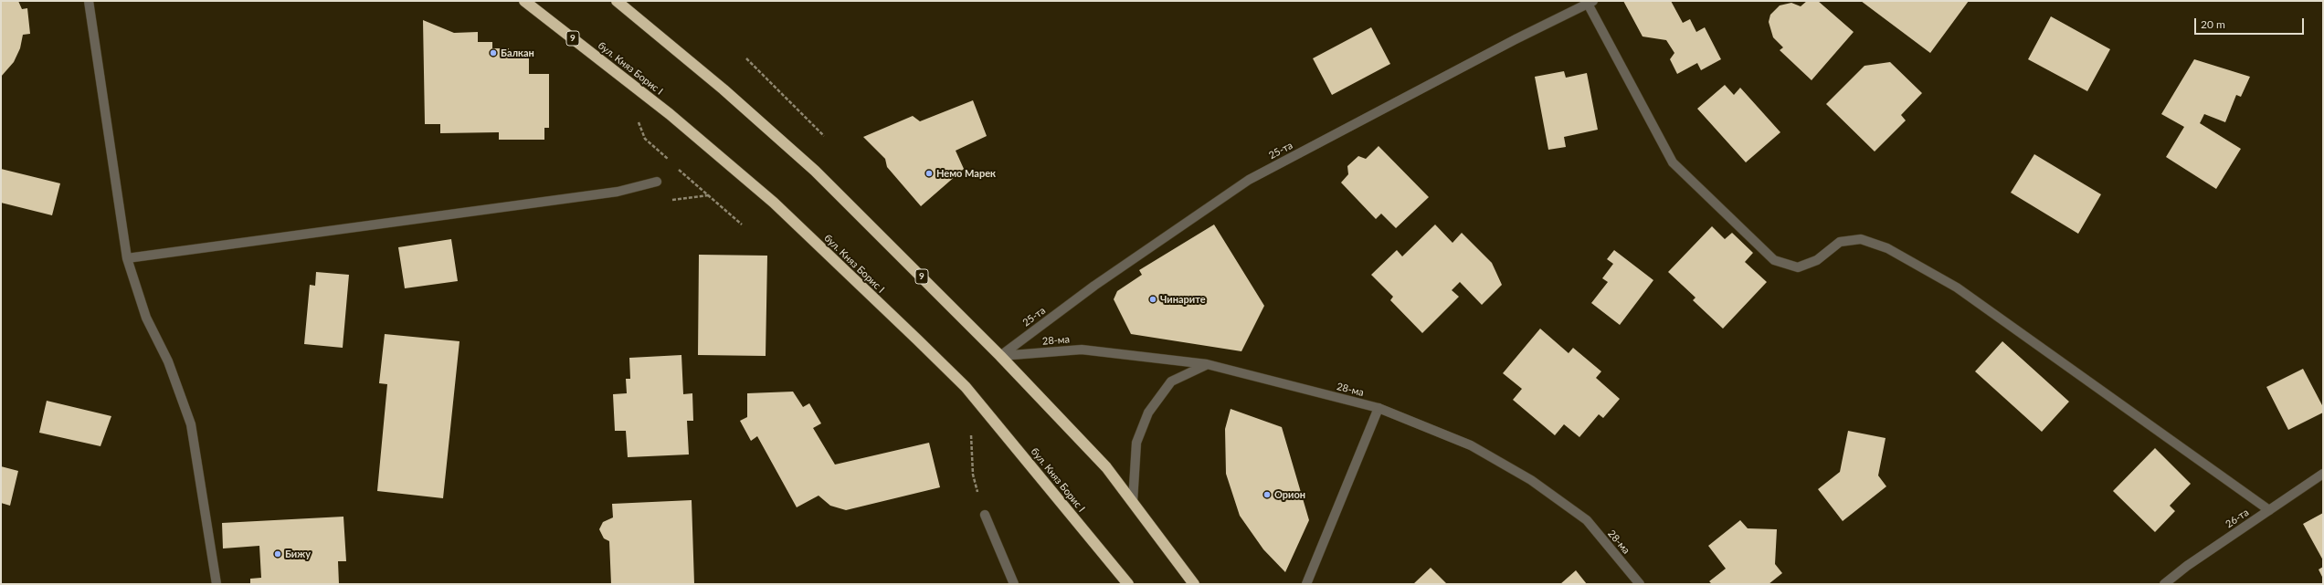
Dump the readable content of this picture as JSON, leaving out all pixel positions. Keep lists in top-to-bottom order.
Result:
{
  "streets": {
    "highway": ["9", "бул. Княз Борис I"],
    "street": ["25-та", "28-ма", "26-та"]
  },
  "crossings": [
    ["9", "25-та"],
    ["9", "28-ма"],
    ["25-та", "28-ма"]
  ],
  "places": [
    "Балкан",
    "Немо Марек",
    "Чинарите",
    "Орион",
    "Бижу"
  ],
  "scale_bar": "20 m"
}
